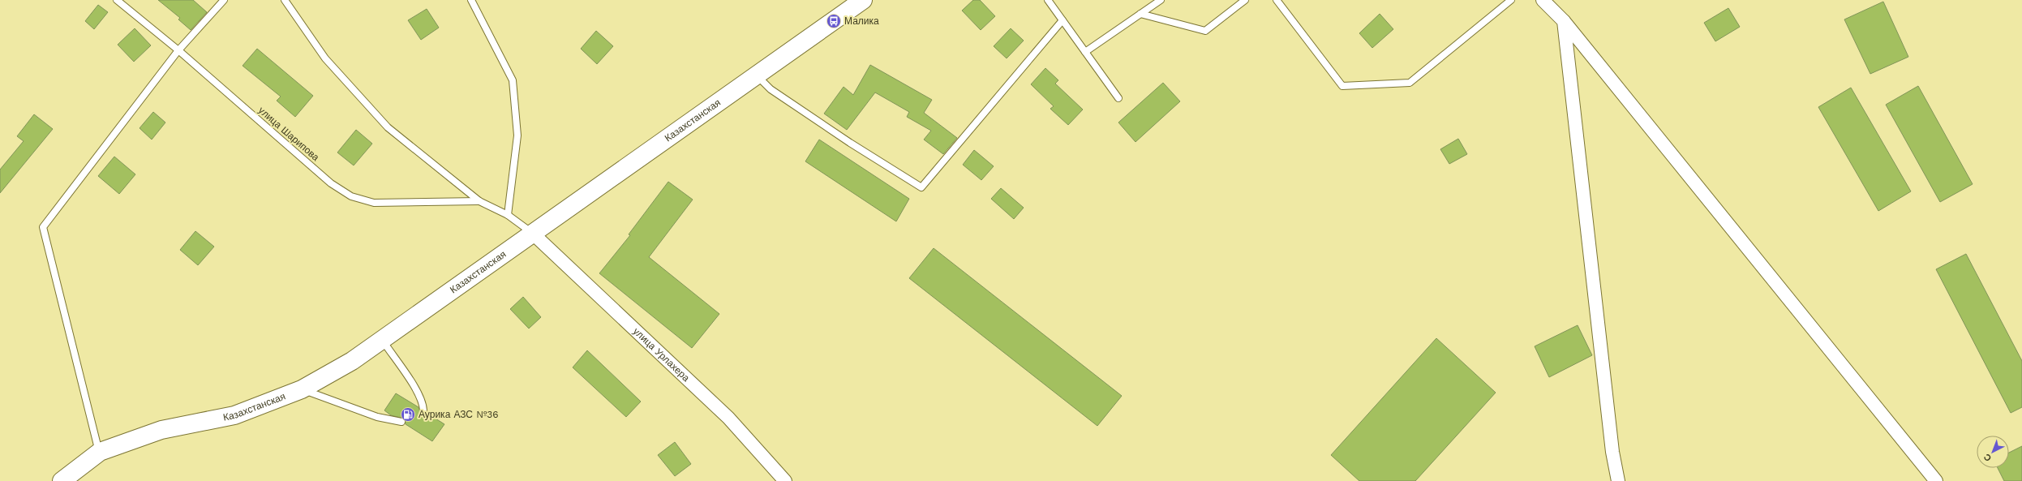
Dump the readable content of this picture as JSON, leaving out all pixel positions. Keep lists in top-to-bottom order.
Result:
{
  "streets": {
    "main road": ["Казахстанская"],
    "street": ["улица Урлахера"],
    "lane": ["улица Шарипова"]
  },
  "crossings": [
    ["Казахстанская", "улица Шарипова"],
    ["Казахстанская", "улица Урлахера"],
    ["улица Шарипова", "улица Урлахера"]
  ],
  "places": {
    "bus stop": ["Малика"],
    "fuel station": ["Аурика АЗС №36"]
  },
  "north": "bottom left"
}
